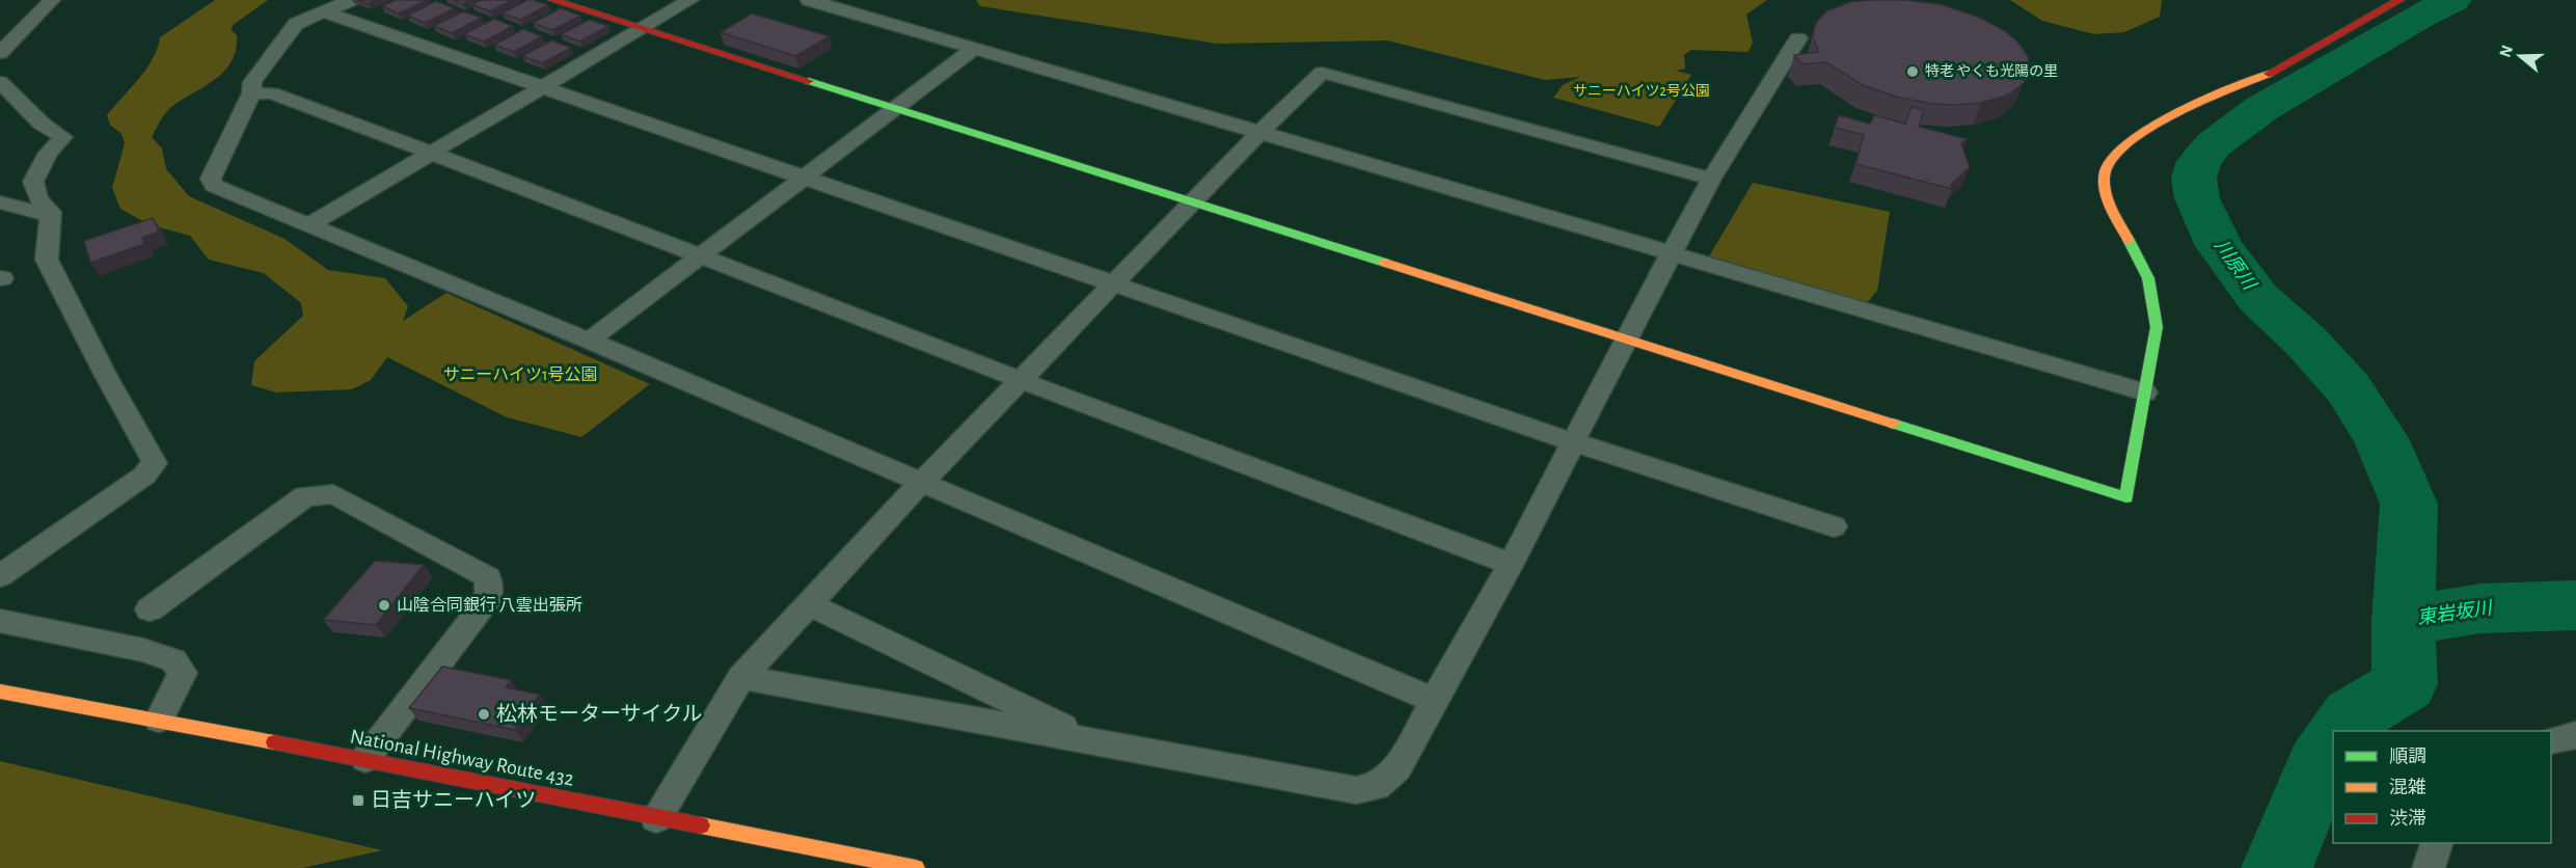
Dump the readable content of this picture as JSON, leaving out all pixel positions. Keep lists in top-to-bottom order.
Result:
{
  "streets": {
    "main road": ["National Highway Route 432"]
  },
  "water": ["川原川", "東岩坂川"],
  "parks": ["サニーハイツ2号公園", "サニーハイツ1号公園"],
  "places": {
    "other": ["特老 やくも光陽の里", "山陰合同銀行 八雲出張所", "松林モーターサイクル"],
    "transit": ["日吉サニーハイツ"]
  },
  "legend": ["順調", "混雑", "渋滞"],
  "north": "left"
}
